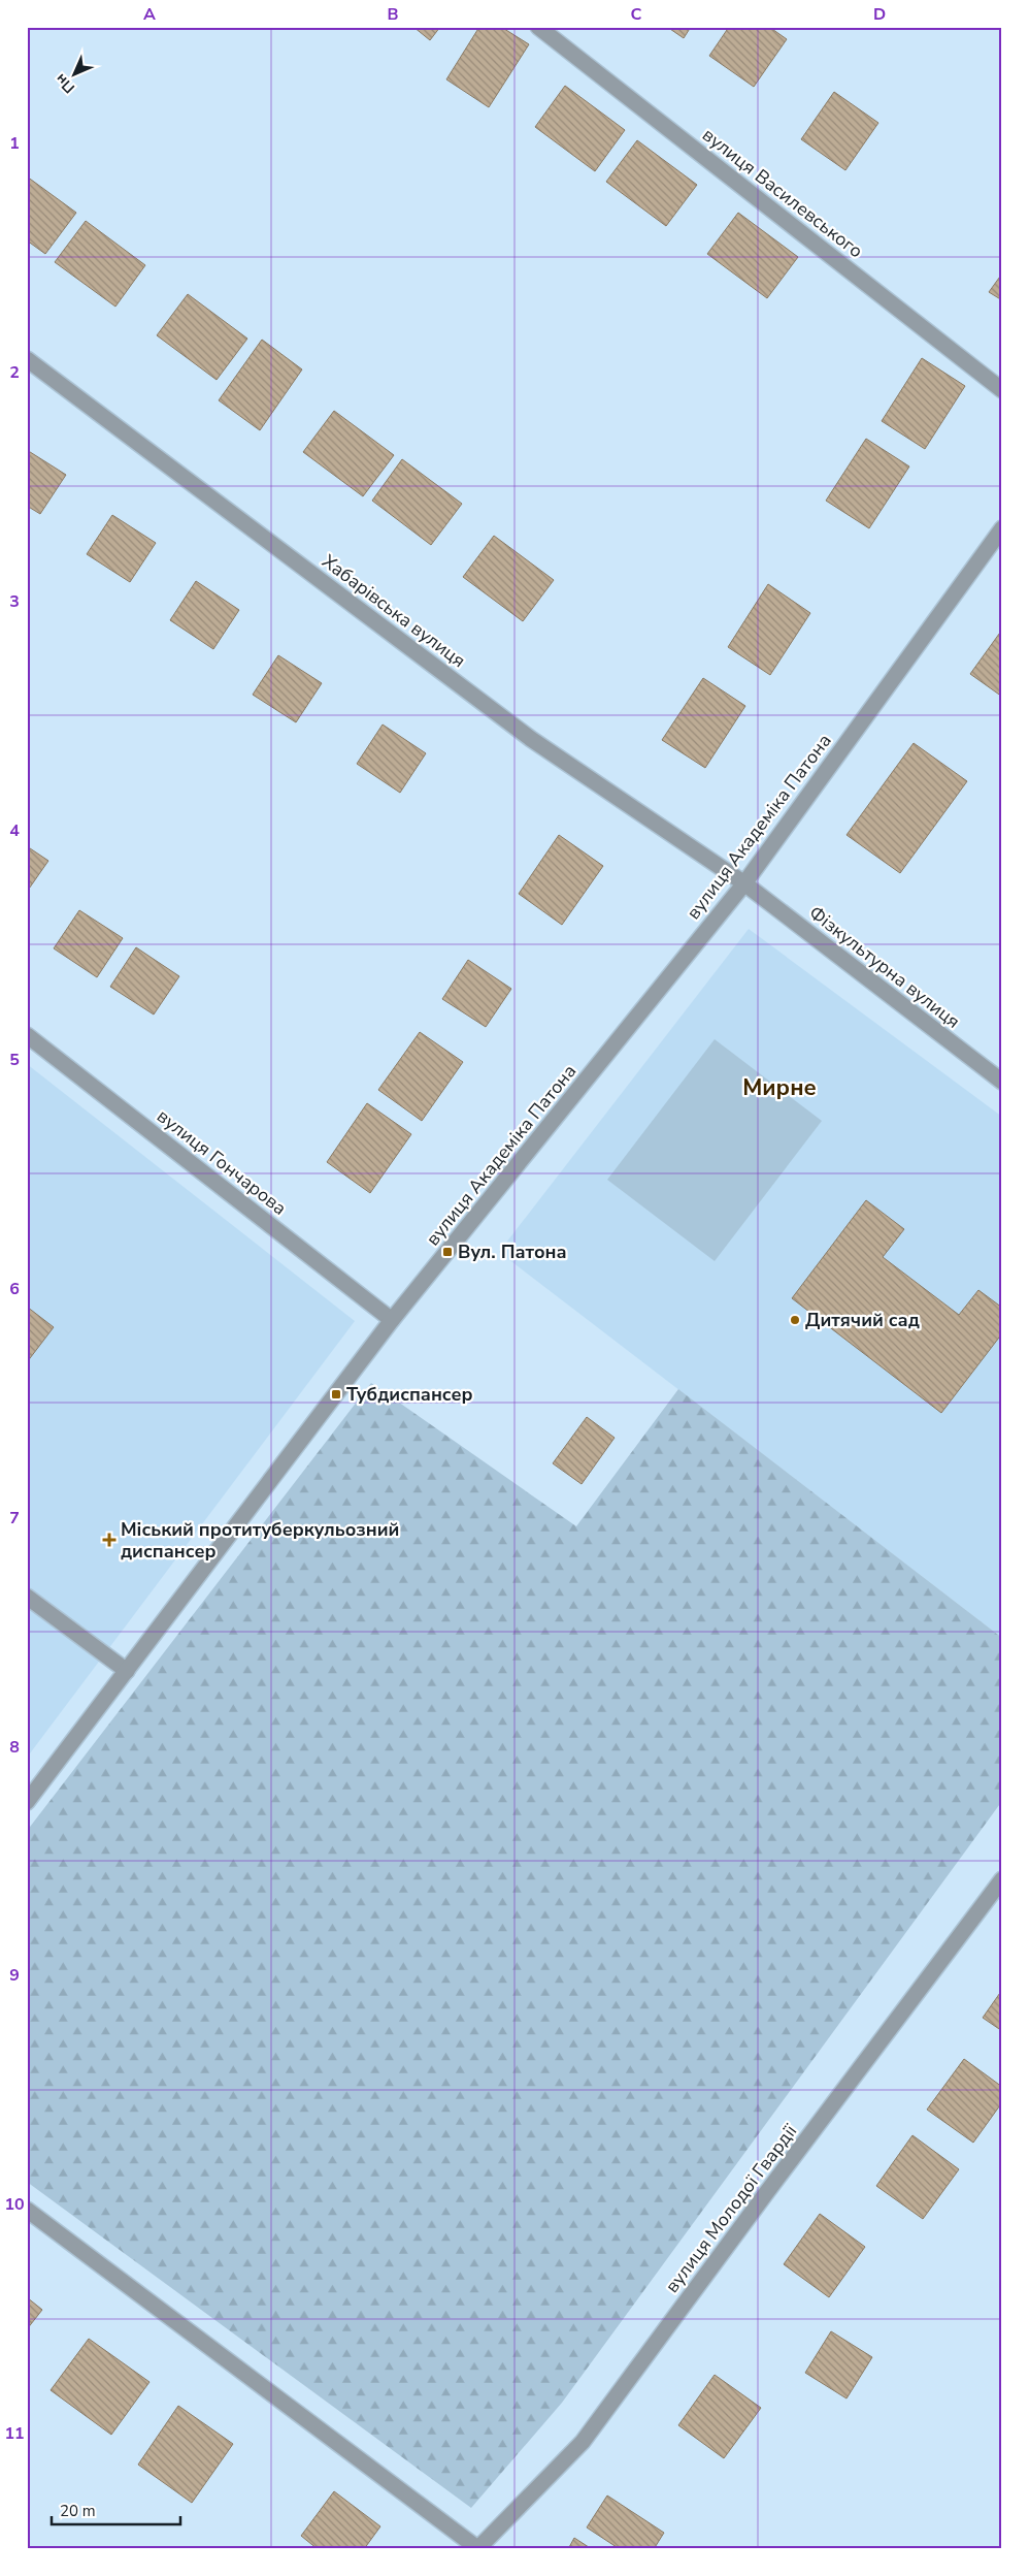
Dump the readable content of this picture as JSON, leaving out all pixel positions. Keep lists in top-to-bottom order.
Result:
{
  "streets": {
    "street": [
      "вулиця Василевського",
      "Хабарівська вулиця",
      "вулиця Академіка Патона",
      "Фізкультурна вулиця",
      "вулиця Гончарова",
      "вулиця Молодої Гвардії"
    ]
  },
  "crossings": [
    ["Хабарівська вулиця", "вулиця Академіка Патона"],
    ["Хабарівська вулиця", "Фізкультурна вулиця"],
    ["вулиця Академіка Патона", "Фізкультурна вулиця"],
    ["вулиця Академіка Патона", "вулиця Гончарова"]
  ],
  "districts": ["Мирне"],
  "places": {
    "transit": ["Вул. Патона", "Тубдиспансер"],
    "other": ["Дитячий сад"],
    "health": ["Міський протитуберкульозний диспансер"]
  },
  "scale_bar": "20 m",
  "north": "bottom left",
  "grid": {
    "columns": [
      "A",
      "B",
      "C",
      "D"
    ],
    "rows": [
      "1",
      "2",
      "3",
      "4",
      "5",
      "6",
      "7",
      "8",
      "9",
      "10",
      "11"
    ]
  }
}
